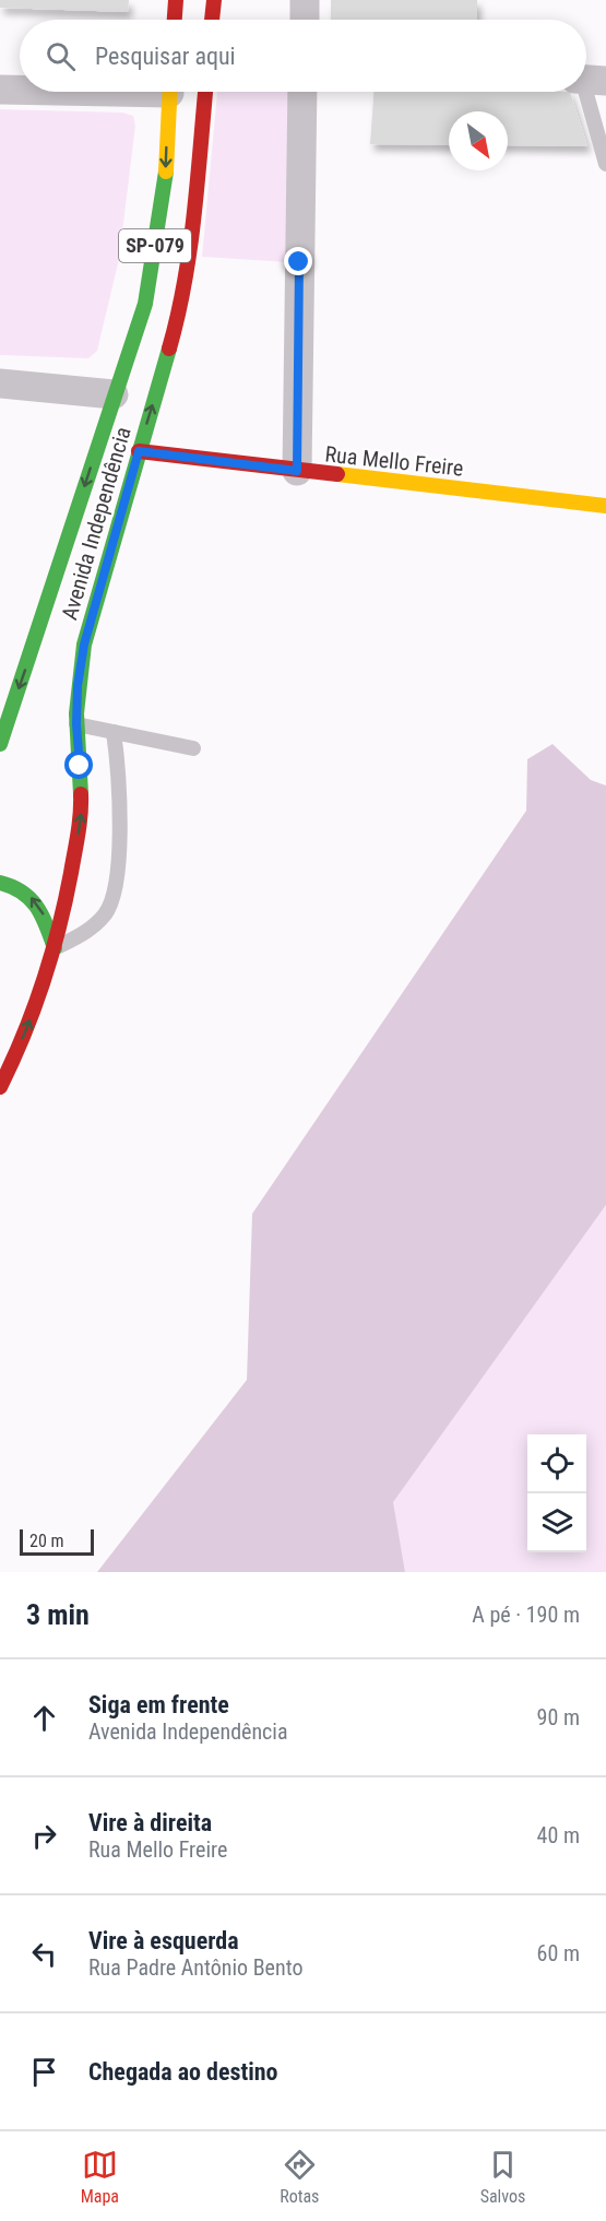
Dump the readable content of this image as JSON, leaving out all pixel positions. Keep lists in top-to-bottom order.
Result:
{
  "streets": {
    "main road": ["SP-079", "Rua Mello Freire", "Avenida Independência"]
  },
  "crossings": [
    ["Rua Mello Freire", "Avenida Independência"]
  ],
  "scale_bar": "20 m",
  "north": "bottom right",
  "page": {
    "search": "Pesquisar aqui",
    "scale": "20 m",
    "heading": ["3 min", "A pé · 190 m"],
    "list": [
      ["Siga em frente", "Avenida Independência", "90 m"],
      ["Vire à direita", "Rua Mello Freire", "40 m"],
      ["Vire à esquerda", "Rua Padre Antônio Bento", "60 m"],
      "Chegada ao destino"
    ],
    "nav": ["Mapa", "Rotas", "Salvos"]
  }
}
